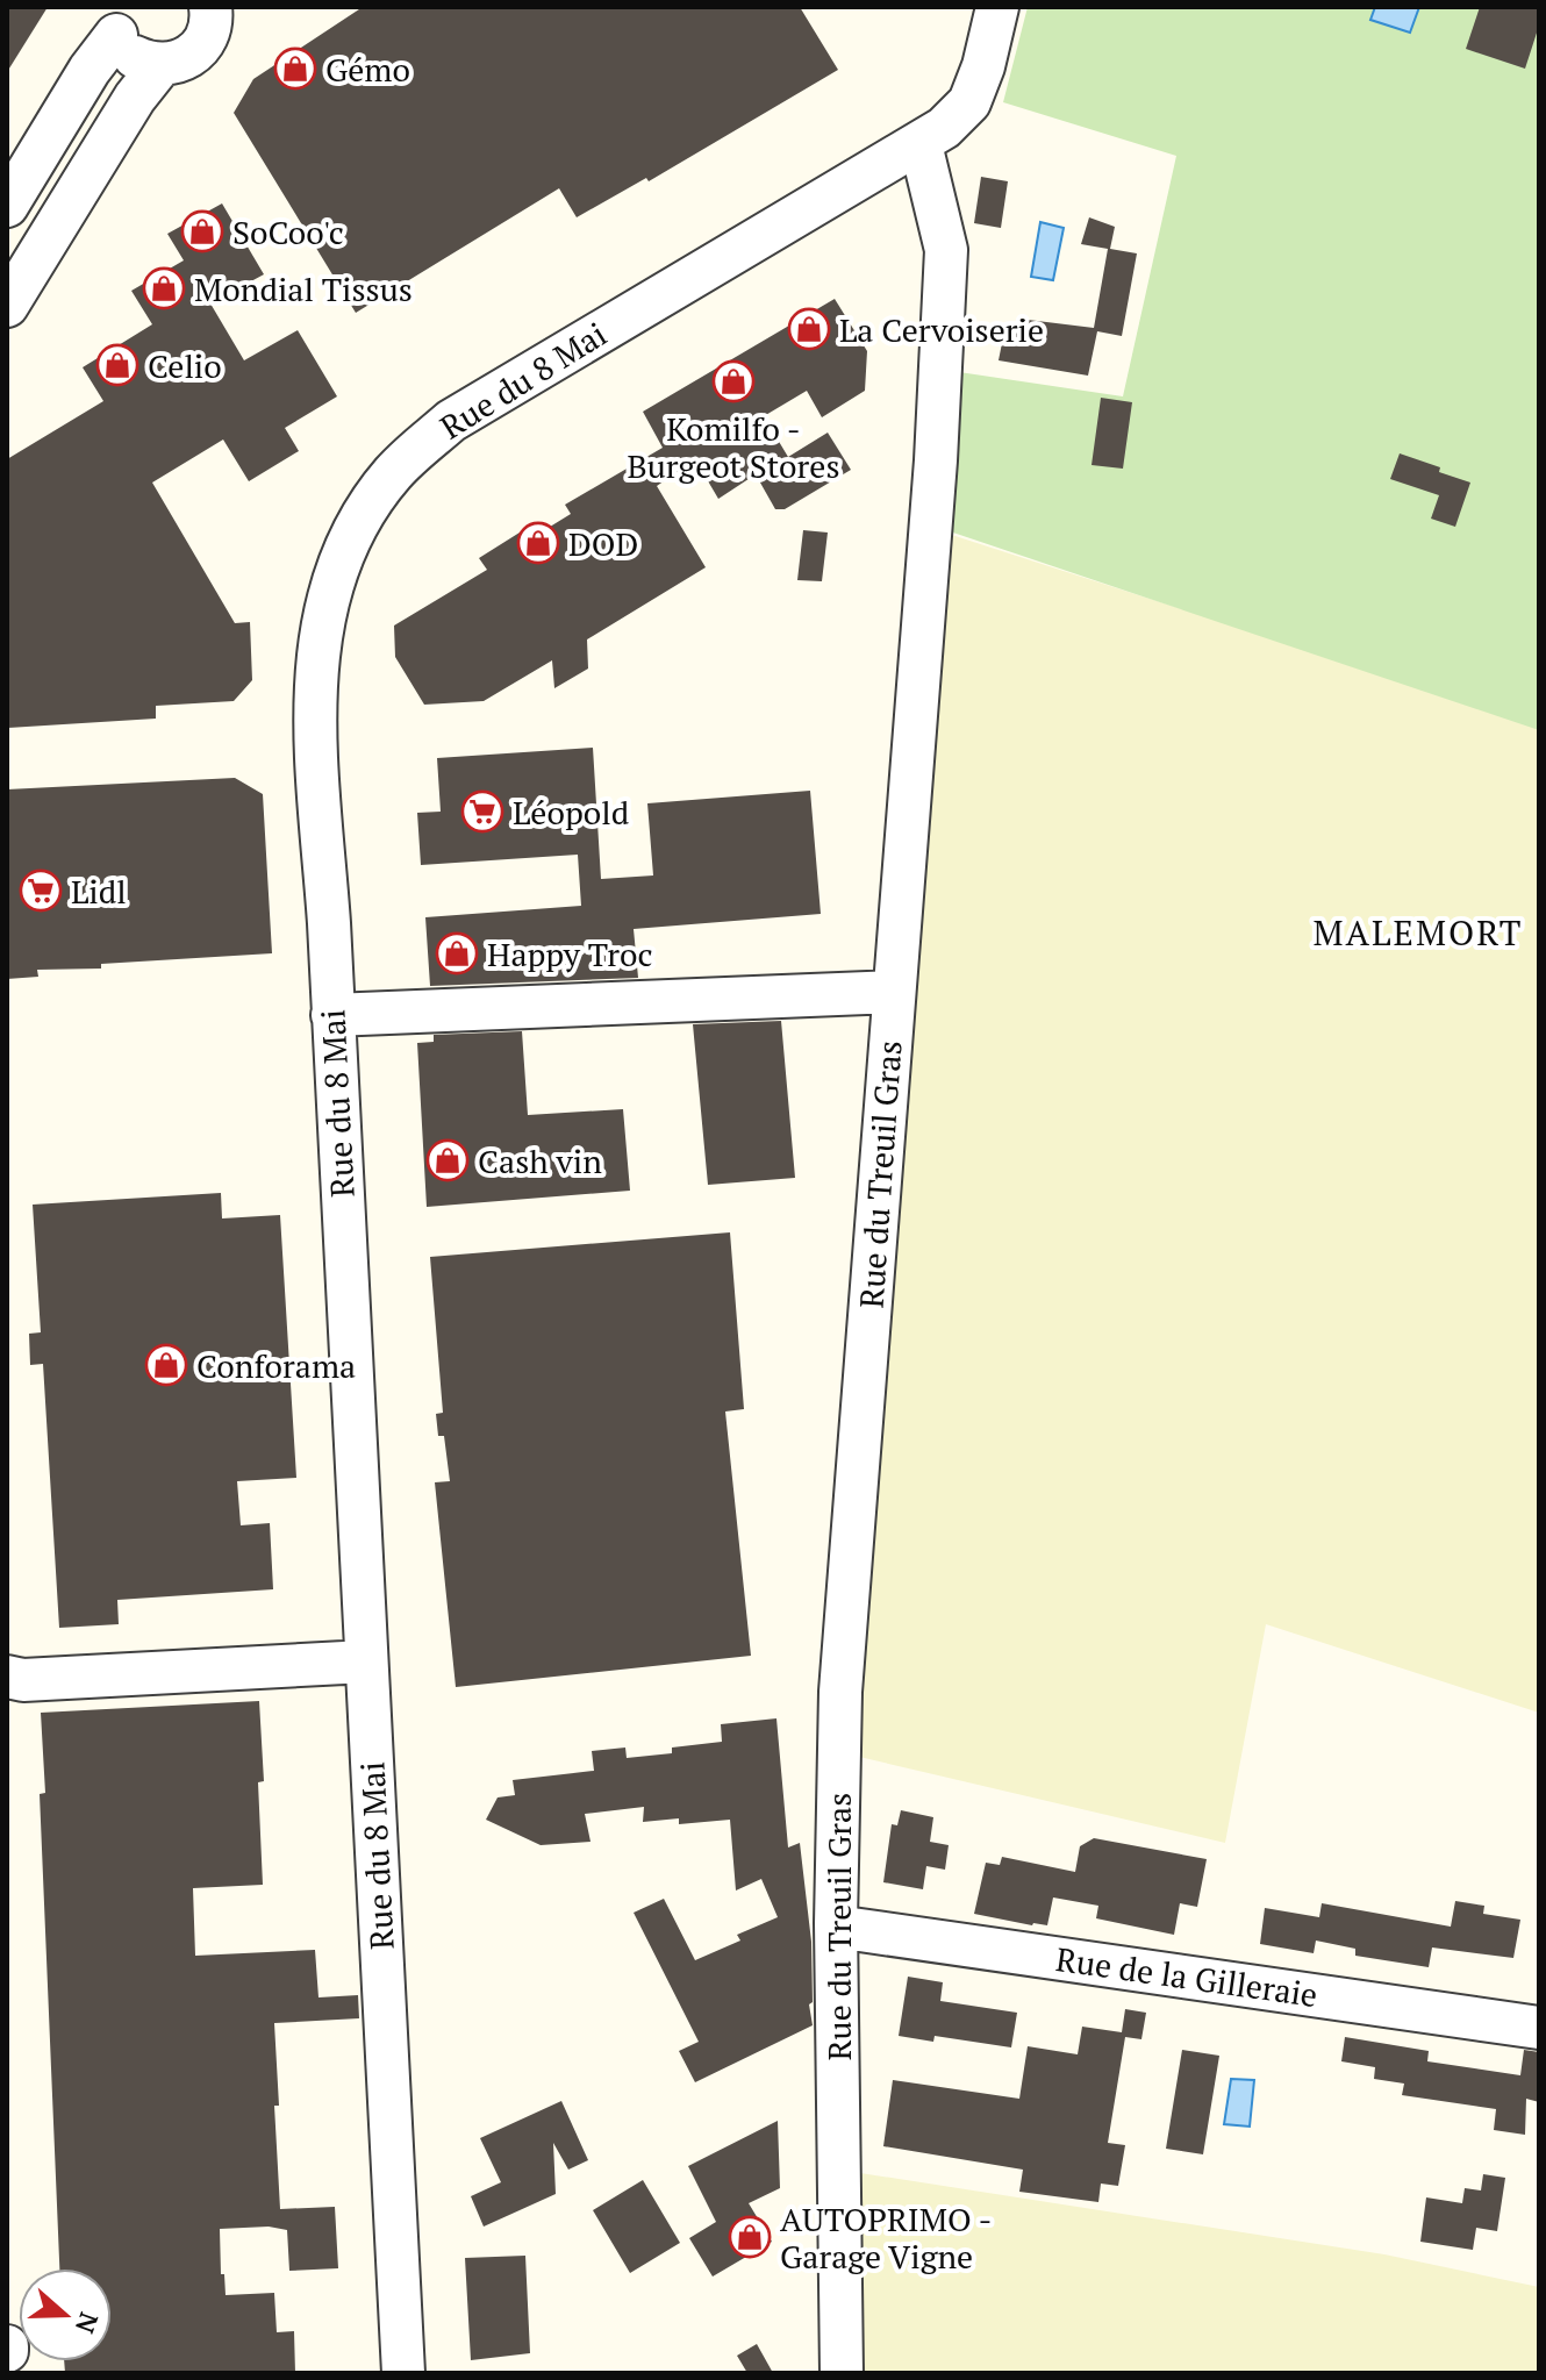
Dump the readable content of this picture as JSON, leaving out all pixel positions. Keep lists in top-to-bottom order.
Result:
{
  "streets": {
    "street": ["Rue du 8 Mai", "Rue du Treuil Gras", "Rue de la Gilleraie"]
  },
  "crossings": [
    ["Rue du 8 Mai", "Rue du Treuil Gras"],
    ["Rue du Treuil Gras", "Rue de la Gilleraie"]
  ],
  "districts": ["MALEMORT"],
  "places": {
    "shop": [
      "Gémo",
      "SoCoo'c",
      "Mondial Tissus",
      "La Cervoiserie",
      "Celio",
      "Komilfo - Burgeot Stores",
      "DOD",
      "Happy Troc",
      "Cash vin",
      "Conforama",
      "AUTOPRIMO - Garage Vigne"
    ],
    "supermarket": ["Léopold", "Lidl"]
  },
  "north": "right"
}
